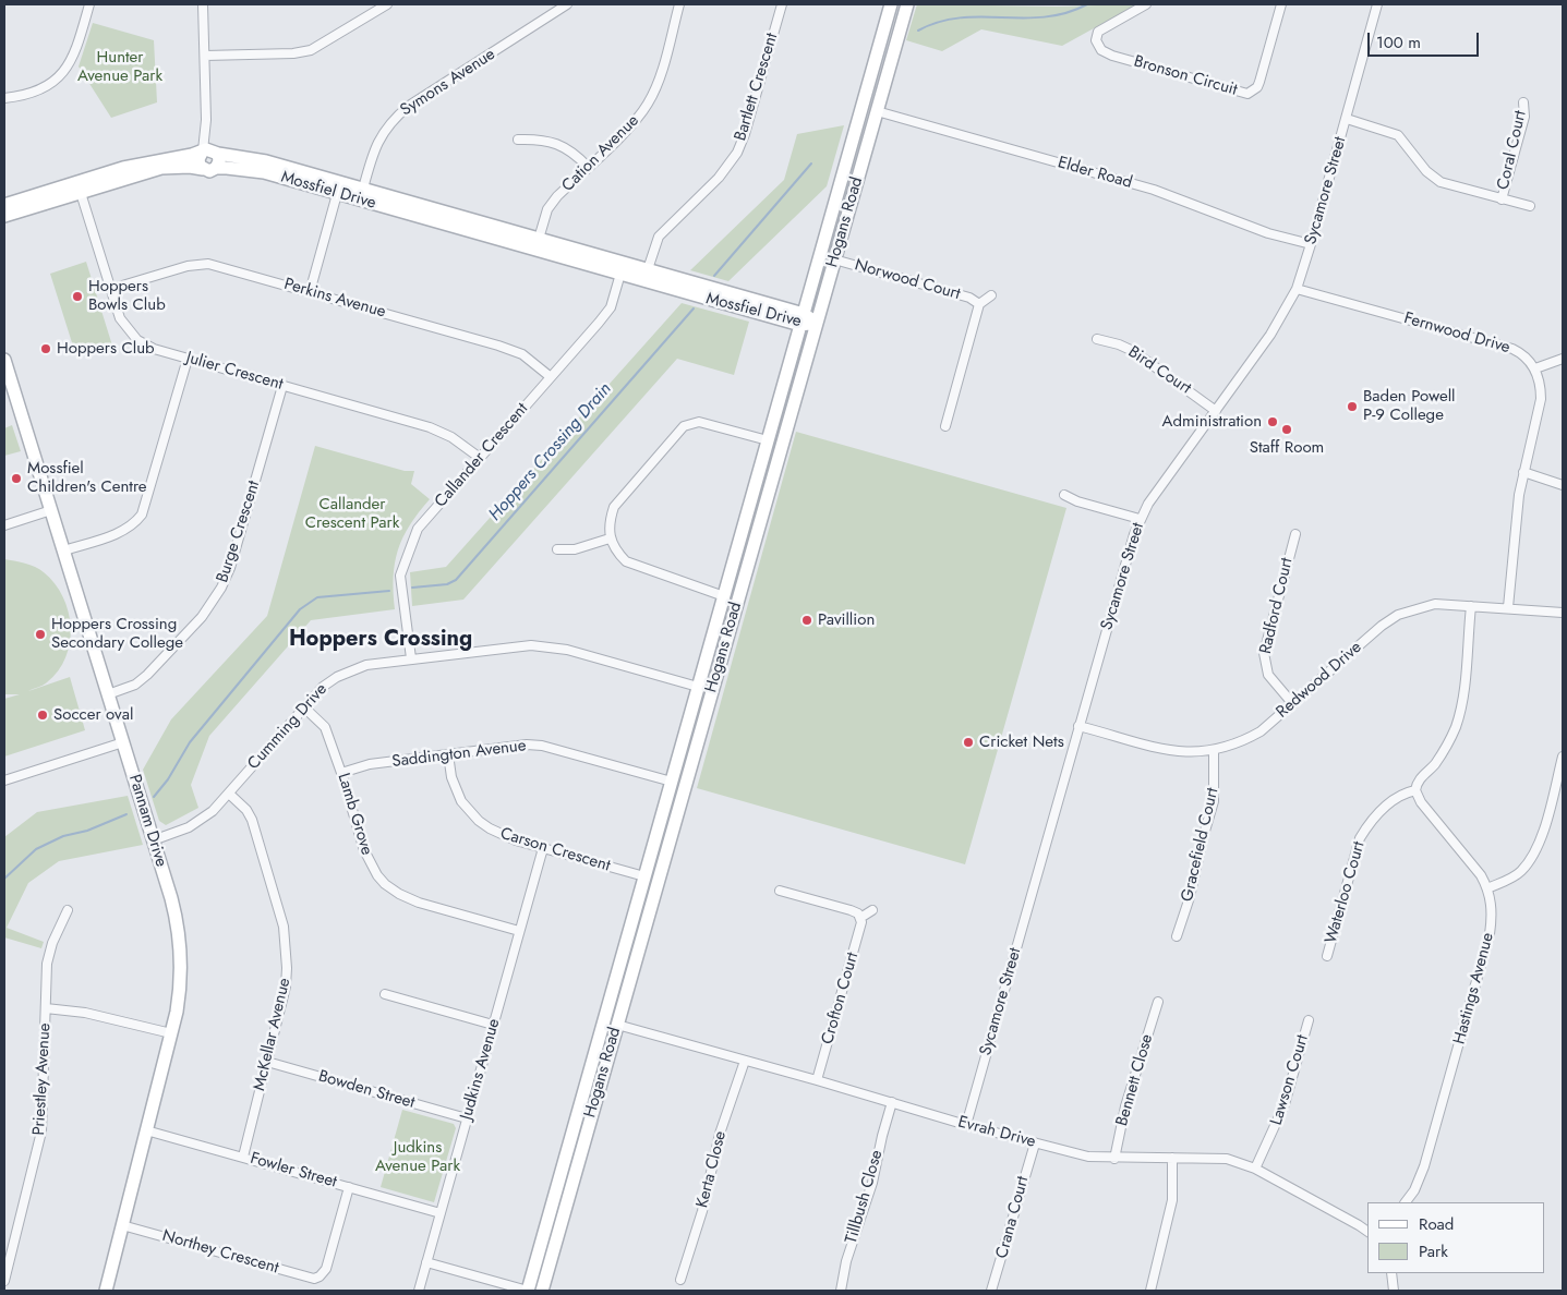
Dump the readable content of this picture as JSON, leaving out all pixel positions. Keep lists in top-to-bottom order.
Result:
{
  "streets": {
    "street": [
      "Bronson Circuit",
      "Symons Avenue",
      "Bartlett Crescent",
      "Coral Court",
      "Cation Avenue",
      "Elder Road",
      "Mossfiel Drive",
      "Sycamore Street",
      "Hogans Road",
      "Norwood Court",
      "Perkins Avenue",
      "Fernwood Drive",
      "Bird Court",
      "Julier Crescent",
      "Callander Crescent",
      "Burge Crescent",
      "Radford Court",
      "Redwood Drive",
      "Cumming Drive",
      "Saddington Avenue",
      "Lamb Grove",
      "Pannam Drive",
      "Gracefield Court",
      "Carson Crescent",
      "Waterloo Court",
      "Hastings Avenue",
      "Crofton Court",
      "McKellar Avenue",
      "Judkins Avenue",
      "Priestley Avenue",
      "Bennett Close",
      "Lawson Court",
      "Bowden Street",
      "Evrah Drive",
      "Kerta Close",
      "Fowler Street",
      "Tillbush Close",
      "Crana Court",
      "Northey Crescent"
    ]
  },
  "crossings": [
    ["Symons Avenue", "Mossfiel Drive"],
    ["Bartlett Crescent", "Mossfiel Drive"],
    ["Cation Avenue", "Mossfiel Drive"],
    ["Elder Road", "Sycamore Street"],
    ["Elder Road", "Hogans Road"],
    ["Mossfiel Drive", "Hogans Road"],
    ["Mossfiel Drive", "Julier Crescent"],
    ["Mossfiel Drive", "Callander Crescent"],
    ["Sycamore Street", "Fernwood Drive"],
    ["Sycamore Street", "Bird Court"],
    ["Sycamore Street", "Redwood Drive"],
    ["Sycamore Street", "Evrah Drive"],
    ["Hogans Road", "Norwood Court"],
    ["Hogans Road", "Cumming Drive"],
    ["Hogans Road", "Saddington Avenue"],
    ["Hogans Road", "Carson Crescent"],
    ["Hogans Road", "Evrah Drive"],
    ["Perkins Avenue", "Julier Crescent"],
    ["Perkins Avenue", "Callander Crescent"],
    ["Julier Crescent", "Callander Crescent"],
    ["Julier Crescent", "Burge Crescent"],
    ["Callander Crescent", "Cumming Drive"],
    ["Burge Crescent", "Pannam Drive"],
    ["Radford Court", "Redwood Drive"],
    ["Redwood Drive", "Gracefield Court"],
    ["Cumming Drive", "Lamb Grove"],
    ["Cumming Drive", "Pannam Drive"],
    ["Cumming Drive", "McKellar Avenue"],
    ["Saddington Avenue", "Lamb Grove"],
    ["Saddington Avenue", "Carson Crescent"],
    ["Lamb Grove", "Judkins Avenue"],
    ["Pannam Drive", "Fowler Street"],
    ["Pannam Drive", "Northey Crescent"],
    ["Carson Crescent", "Judkins Avenue"],
    ["Waterloo Court", "Hastings Avenue"],
    ["Crofton Court", "Evrah Drive"],
    ["McKellar Avenue", "Bowden Street"],
    ["McKellar Avenue", "Fowler Street"],
    ["Judkins Avenue", "Bowden Street"],
    ["Judkins Avenue", "Fowler Street"],
    ["Bennett Close", "Evrah Drive"],
    ["Lawson Court", "Evrah Drive"],
    ["Evrah Drive", "Kerta Close"],
    ["Evrah Drive", "Tillbush Close"],
    ["Evrah Drive", "Crana Court"]
  ],
  "districts": ["Hoppers Crossing"],
  "water": ["Hoppers Crossing Drain"],
  "parks": ["Hunter Avenue Park", "Callander Crescent Park", "Judkins Avenue Park"],
  "places": [
    "Hoppers Bowls Club",
    "Hoppers Club",
    "Baden Powell P-9 College",
    "Administration",
    "Staff Room",
    "Mossfiel Children's Centre",
    "Pavillion",
    "Hoppers Crossing Secondary College",
    "Soccer oval",
    "Cricket Nets"
  ],
  "legend": ["Road", "Park"],
  "scale_bar": "100 m"
}
